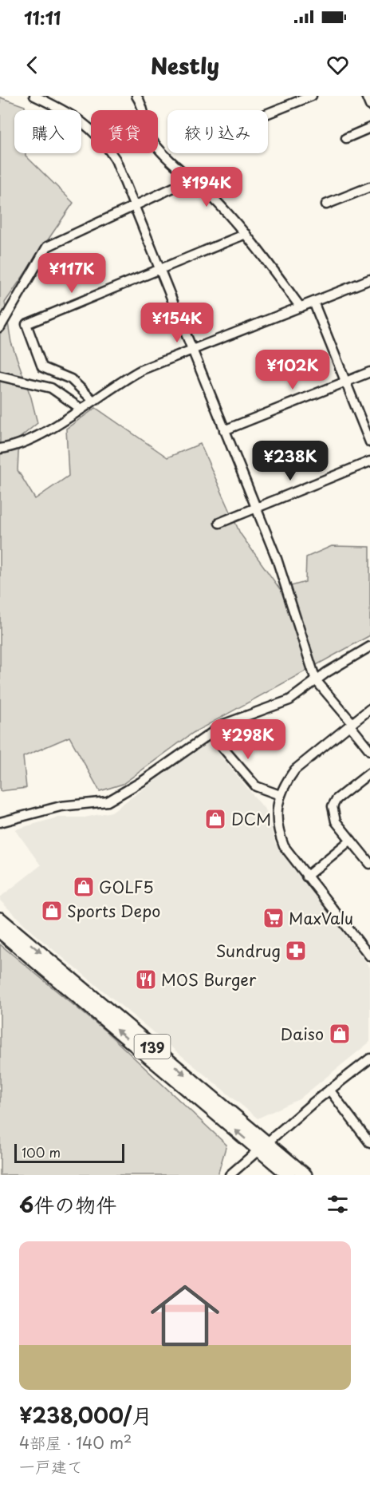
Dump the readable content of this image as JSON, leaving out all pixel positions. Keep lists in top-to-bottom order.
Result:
{
  "streets": {
    "highway": ["139"]
  },
  "places": {
    "shop": [
      "DCM",
      "GOLF5",
      "Sports Depo",
      "Daiso"
    ],
    "supermarket": ["MaxValu"],
    "pharmacy": ["Sundrug"],
    "restaurant": ["MOS Burger"]
  },
  "scale_bar": "100 m",
  "page": {
    "status": "11:11",
    "header": "Nestly",
    "chip": ["購入", "賃貸", "絞り込み"],
    "price": [
      "¥194K",
      "¥117K",
      "¥154K",
      "¥102K",
      "¥238K",
      "¥298K"
    ],
    "scale": "100 m",
    "heading": "6件の物件",
    "list": [
      {
        "name": "¥238,000/月",
        "note": "4部屋 · 140 m² · 一戸建て"
      }
    ]
  }
}
